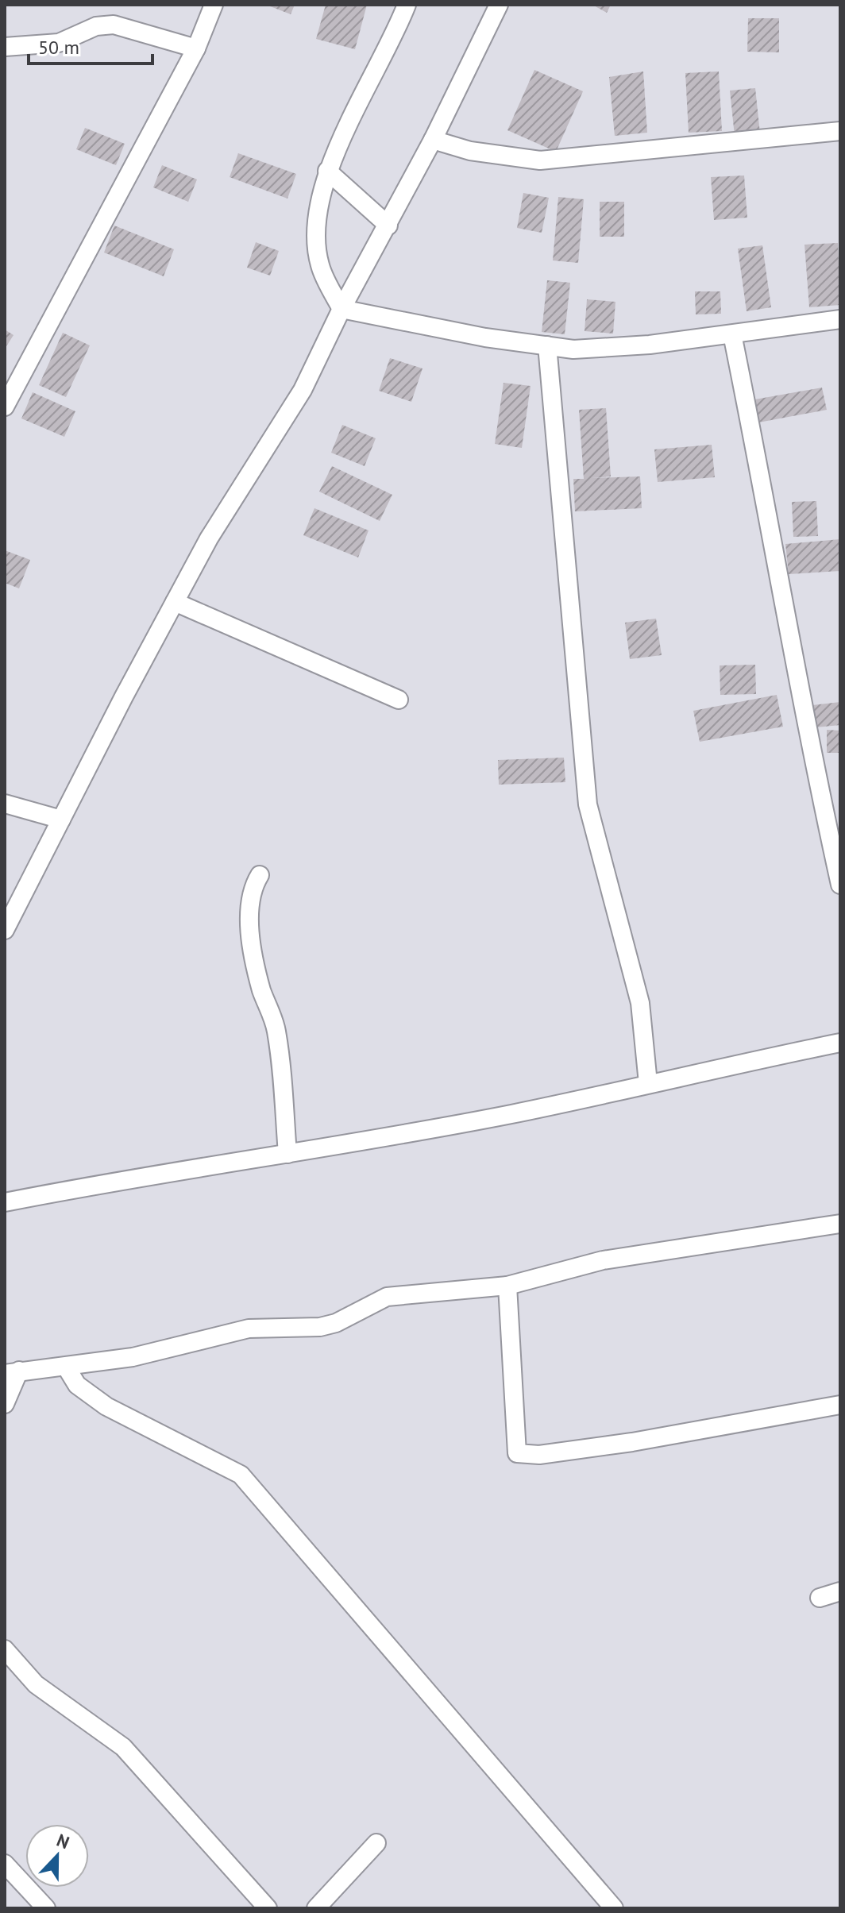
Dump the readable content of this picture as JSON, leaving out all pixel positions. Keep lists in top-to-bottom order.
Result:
{
  "scale_bar": "50 m",
  "north": "top"
}
